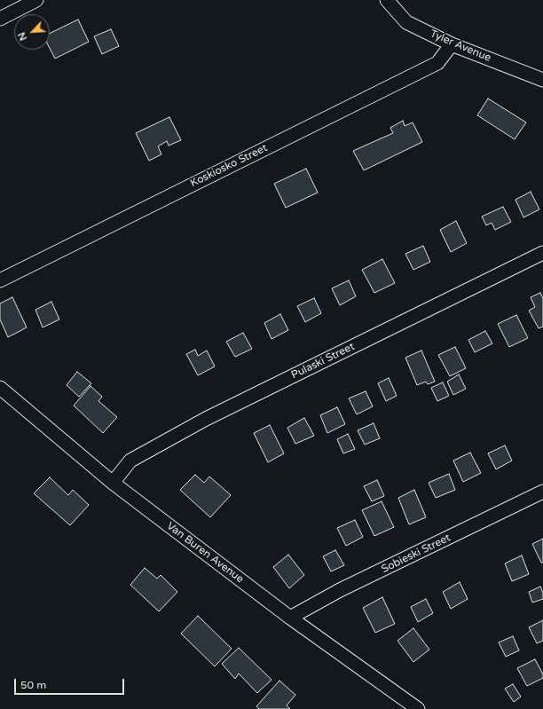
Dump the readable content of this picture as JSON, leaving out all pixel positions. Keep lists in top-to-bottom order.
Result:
{
  "streets": {
    "street": [
      "Tyler Avenue",
      "Koskiosko Street",
      "Pulaski Street",
      "Van Buren Avenue",
      "Sobieski Street"
    ]
  },
  "crossings": [
    ["Tyler Avenue", "Koskiosko Street"],
    ["Pulaski Street", "Van Buren Avenue"],
    ["Van Buren Avenue", "Sobieski Street"]
  ],
  "scale_bar": "50 m",
  "north": "bottom left"
}
